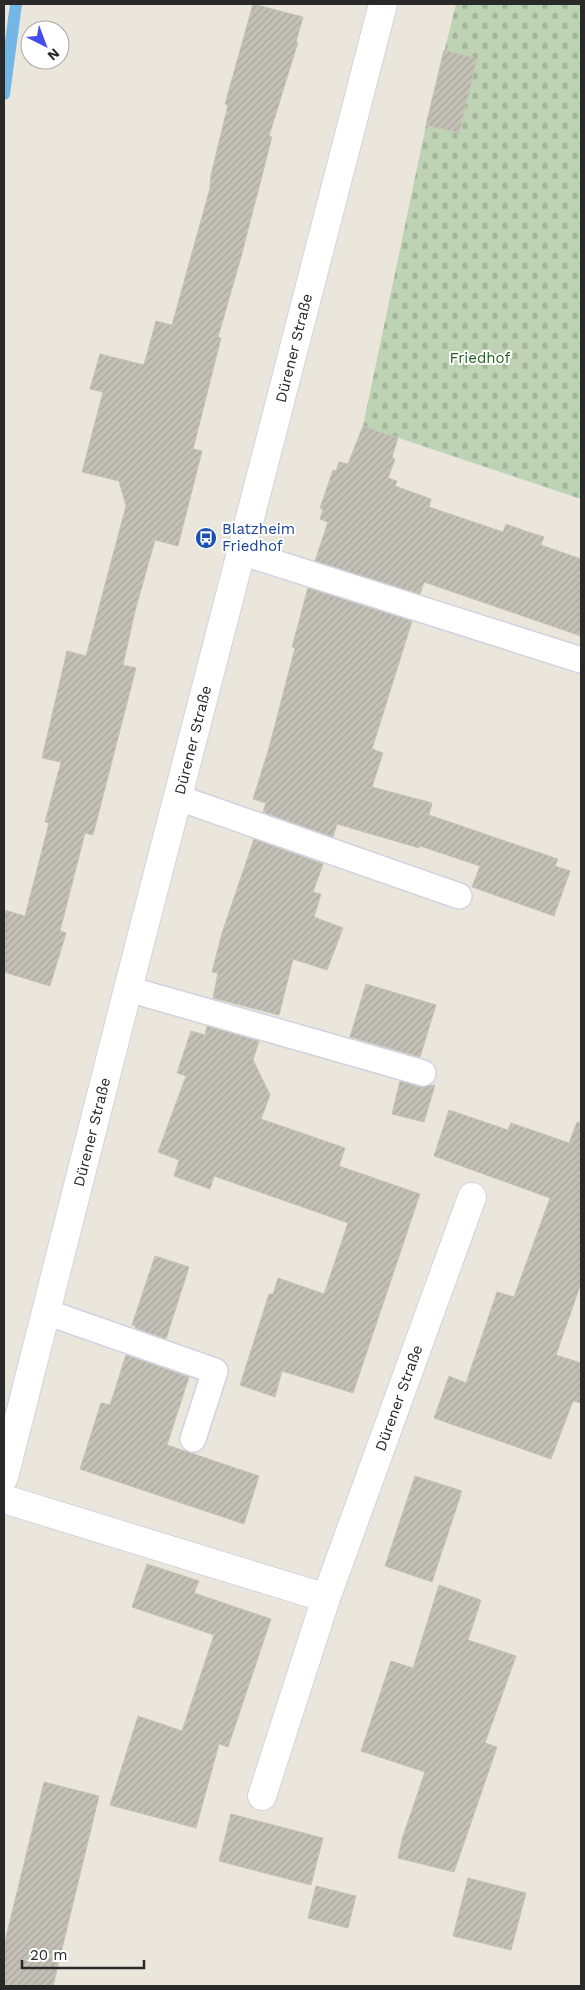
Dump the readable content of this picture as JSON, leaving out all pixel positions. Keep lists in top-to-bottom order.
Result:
{
  "streets": {
    "street": ["Dürener Straße"]
  },
  "parks": ["Friedhof"],
  "places": {
    "bus stop": ["Blatzheim Friedhof"]
  },
  "scale_bar": "20 m",
  "north": "bottom right"
}
